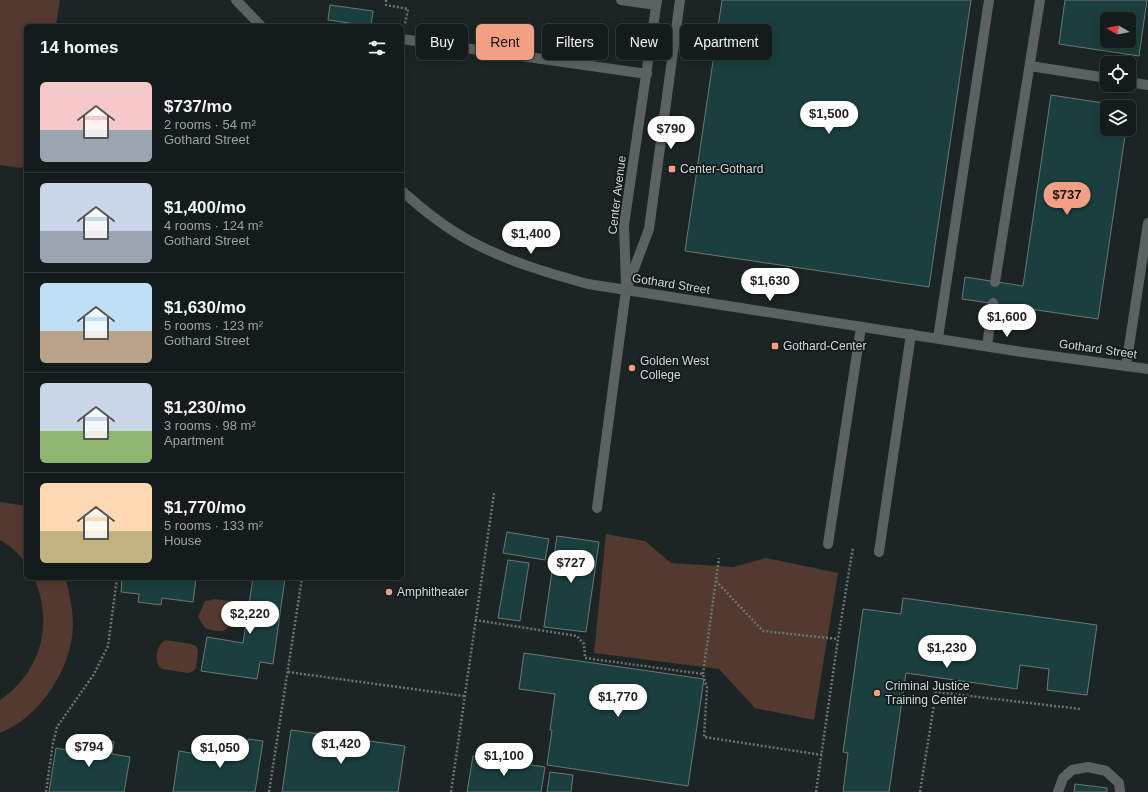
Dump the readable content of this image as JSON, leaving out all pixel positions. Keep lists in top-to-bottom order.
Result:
{
  "streets": {
    "street": ["Center Avenue", "Gothard Street"]
  },
  "crossings": [
    ["Center Avenue", "Gothard Street"]
  ],
  "places": {
    "transit": ["Center-Gothard", "Gothard-Center"],
    "other": ["Golden West College", "Amphitheater", "Criminal Justice Training Center"]
  },
  "north": "left",
  "page": {
    "chip": [
      "Buy",
      "Rent",
      "Filters",
      "New",
      "Apartment"
    ],
    "heading": "14 homes",
    "list": [
      {
        "name": "$737/mo",
        "note": "2 rooms · 54 m² · Gothard Street"
      },
      {
        "name": "$1,400/mo",
        "note": "4 rooms · 124 m² · Gothard Street"
      },
      {
        "name": "$1,630/mo",
        "note": "5 rooms · 123 m² · Gothard Street"
      },
      {
        "name": "$1,230/mo",
        "note": "3 rooms · 98 m² · Apartment"
      },
      {
        "name": "$1,770/mo",
        "note": "5 rooms · 133 m² · House"
      }
    ],
    "price": [
      "$1,500",
      "$790",
      "$737",
      "$1,400",
      "$1,630",
      "$1,600",
      "$727",
      "$2,220",
      "$1,230",
      "$1,770",
      "$1,420",
      "$794",
      "$1,050",
      "$1,100"
    ]
  }
}
